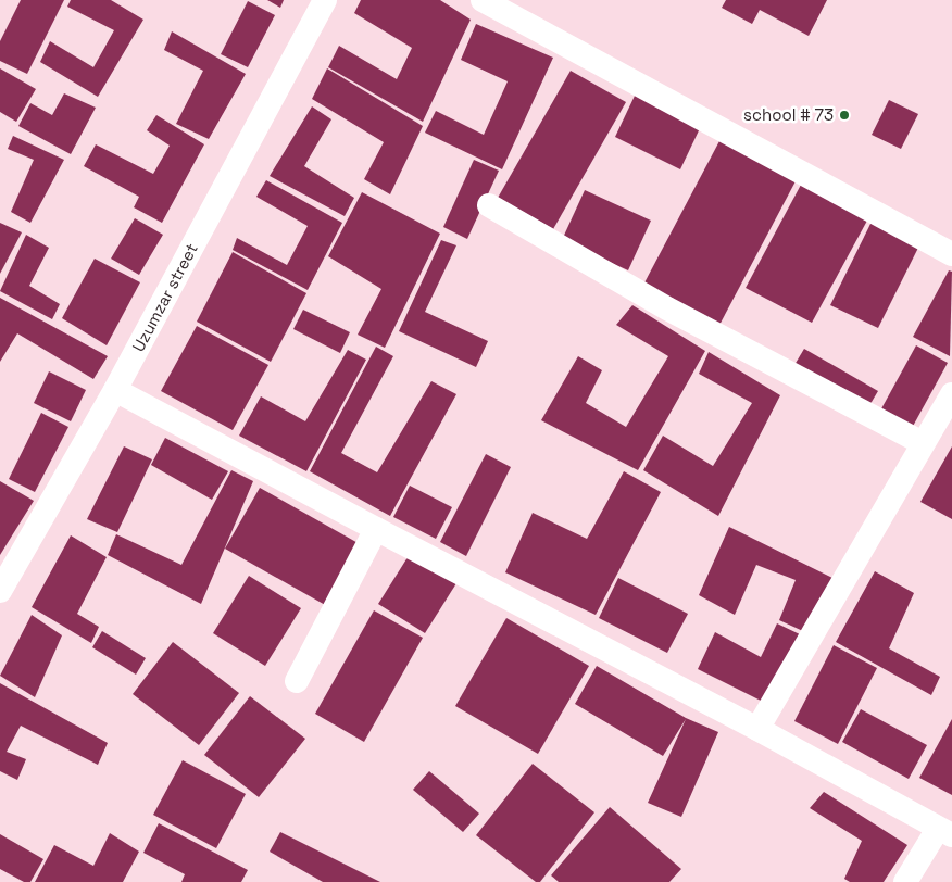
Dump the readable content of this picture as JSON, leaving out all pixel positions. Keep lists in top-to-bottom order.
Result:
{
  "streets": {
    "street": ["Uzumzar street"]
  },
  "places": ["school # 73"]
}
